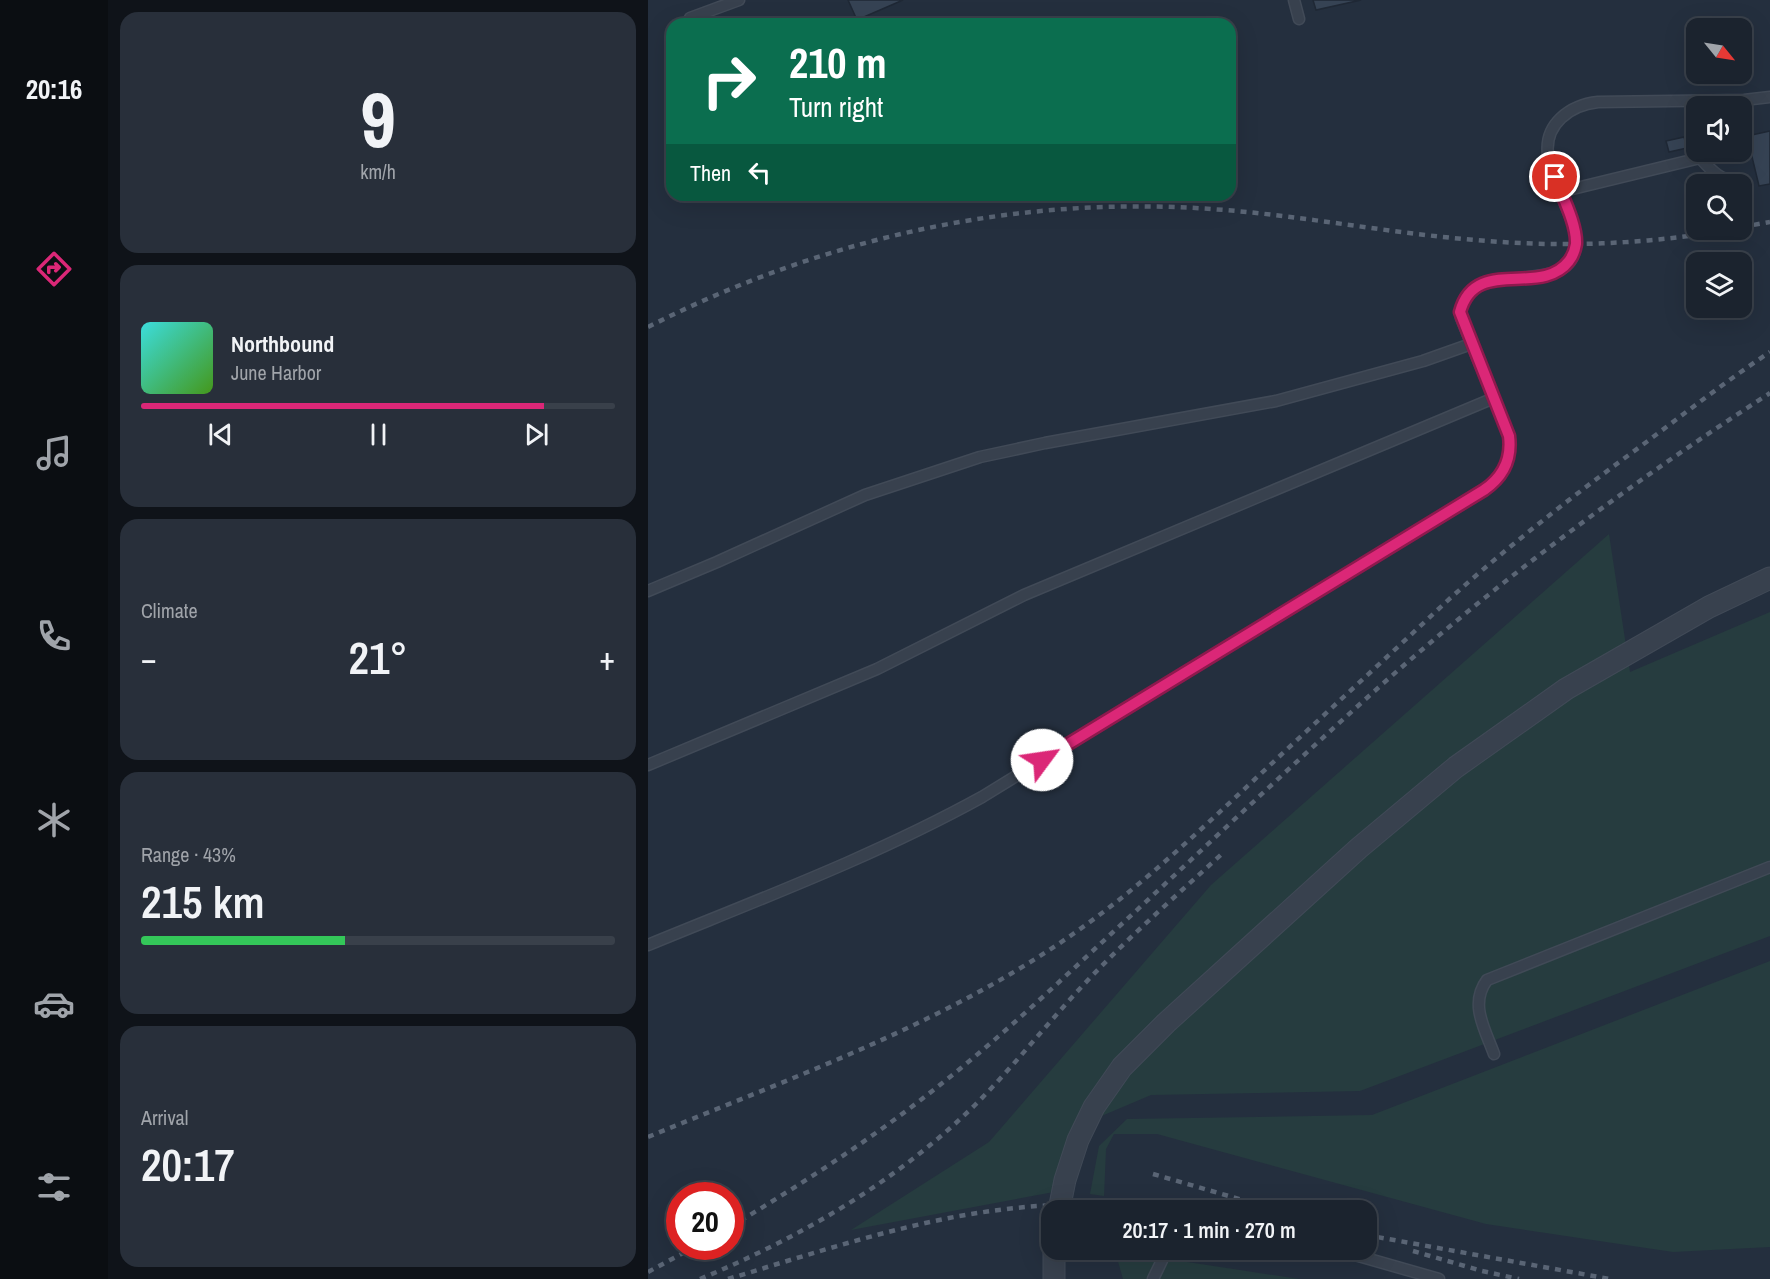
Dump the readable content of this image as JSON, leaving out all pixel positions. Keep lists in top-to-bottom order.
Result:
{
  "north": "bottom right",
  "page": {
    "tabs": "20:16",
    "tile": [
      ["9", "km/h"],
      "Climate",
      ["Range · 43%", "215 km"],
      ["Arrival", "20:17"]
    ],
    "turn": ["210 m", "Turn right"],
    "then": "Then",
    "song": ["Northbound", "June Harbor"],
    "heat": ["−", "21°", "+"],
    "limit": "20",
    "trip": "20:17 · 1 min · 270 m"
  }
}
